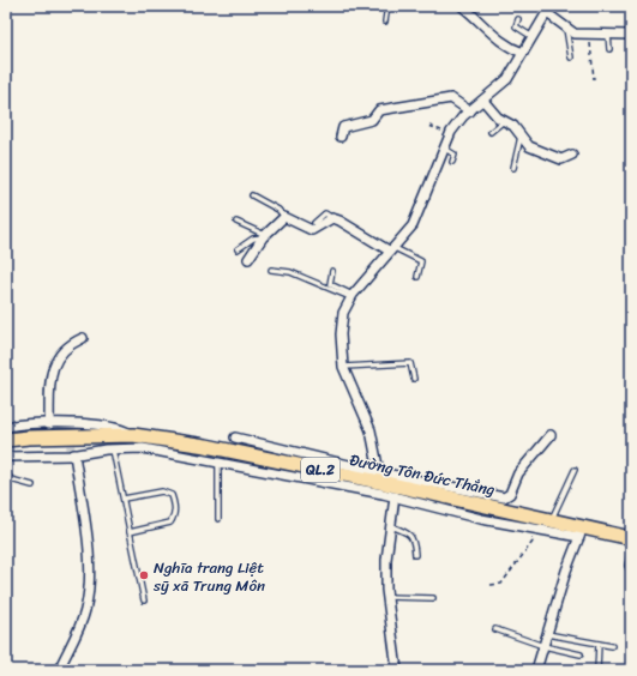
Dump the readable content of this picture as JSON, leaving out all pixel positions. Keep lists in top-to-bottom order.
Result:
{
  "streets": {
    "highway": ["QL.2", "Đường Tôn Đức Thắng"]
  },
  "places": ["Nghĩa trang Liệt sỹ xã Trung Môn"]
}
